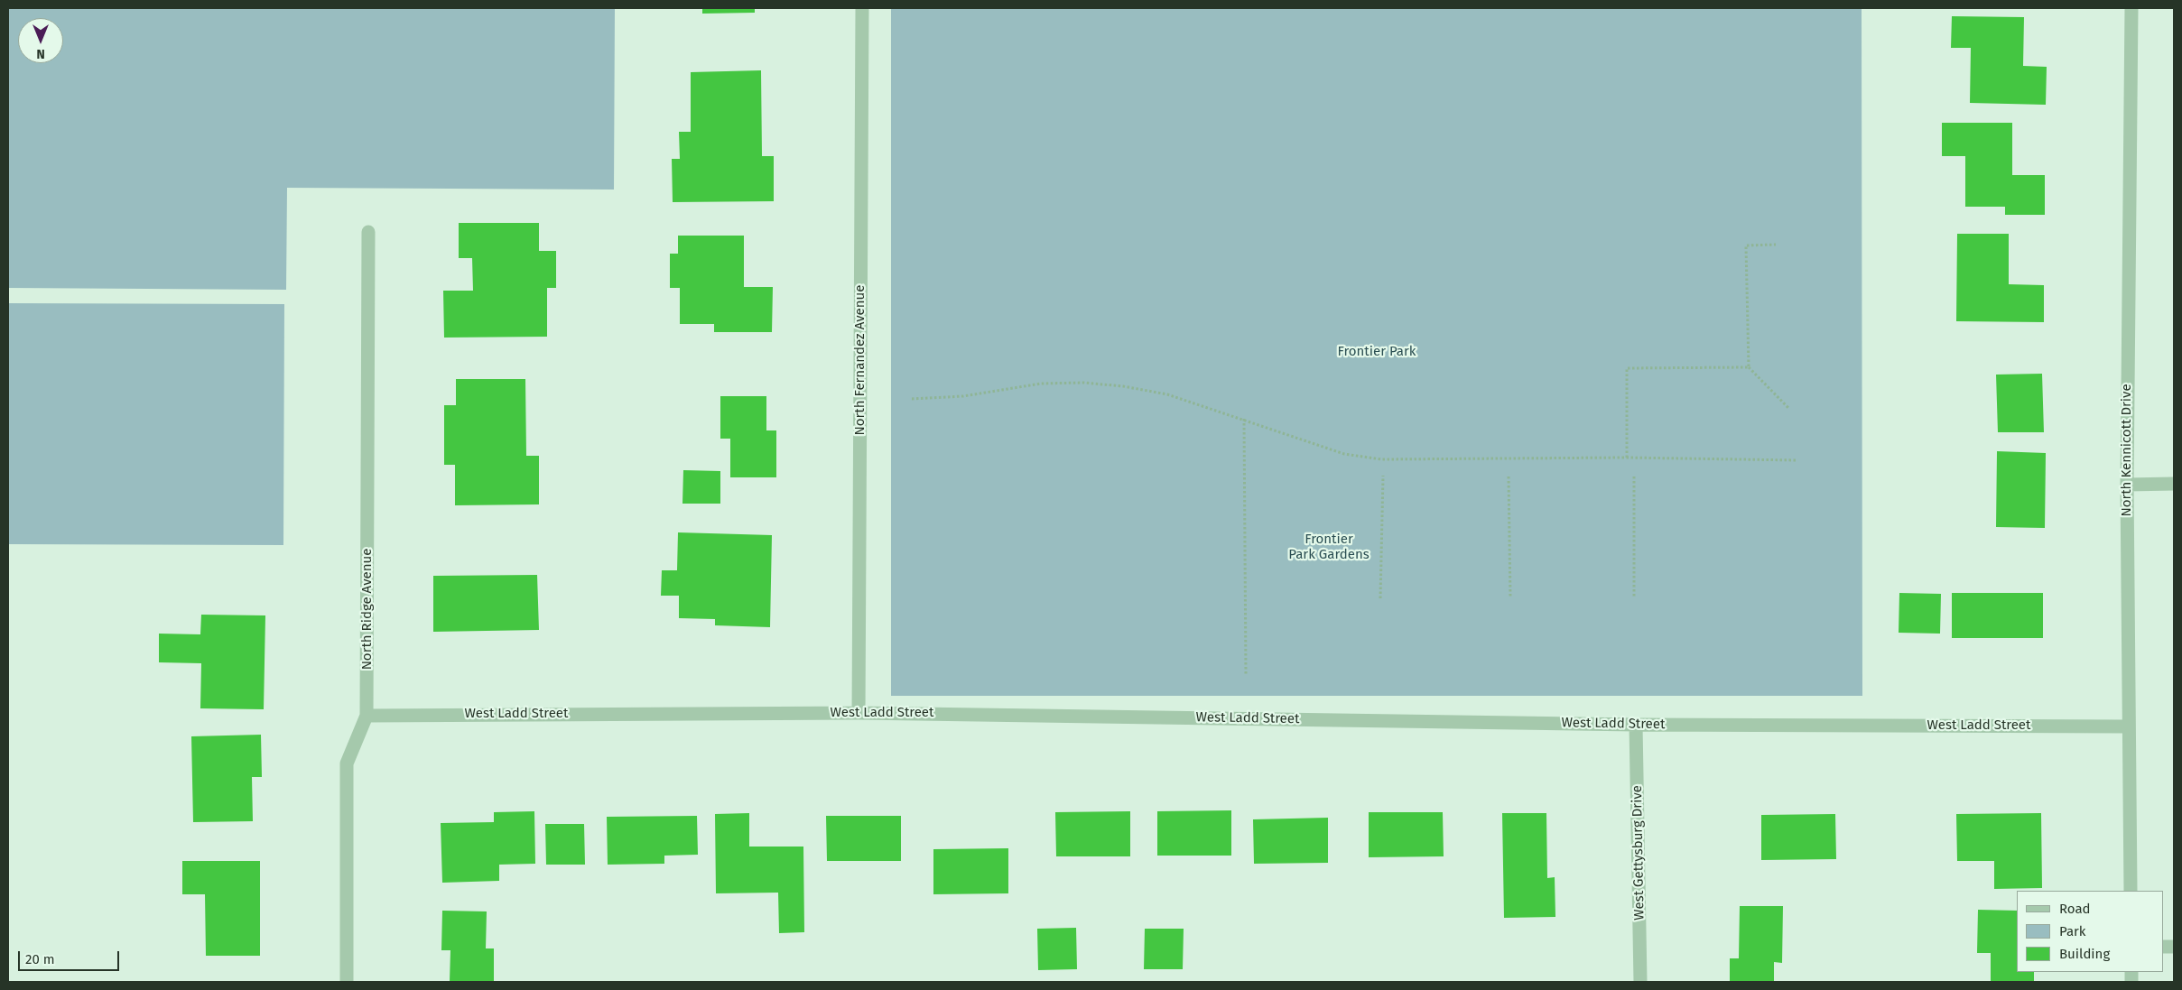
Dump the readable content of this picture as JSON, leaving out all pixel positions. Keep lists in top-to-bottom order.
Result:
{
  "streets": {
    "street": [
      "North Fernandez Avenue",
      "North Kennicott Drive",
      "North Ridge Avenue",
      "West Ladd Street",
      "West Gettysburg Drive"
    ]
  },
  "crossings": [
    ["North Fernandez Avenue", "West Ladd Street"],
    ["North Kennicott Drive", "West Ladd Street"],
    ["North Ridge Avenue", "West Ladd Street"],
    ["West Ladd Street", "West Gettysburg Drive"]
  ],
  "parks": ["Frontier Park", "Frontier Park Gardens"],
  "legend": ["Road", "Park", "Building"],
  "scale_bar": "20 m",
  "north": "bottom"
}
